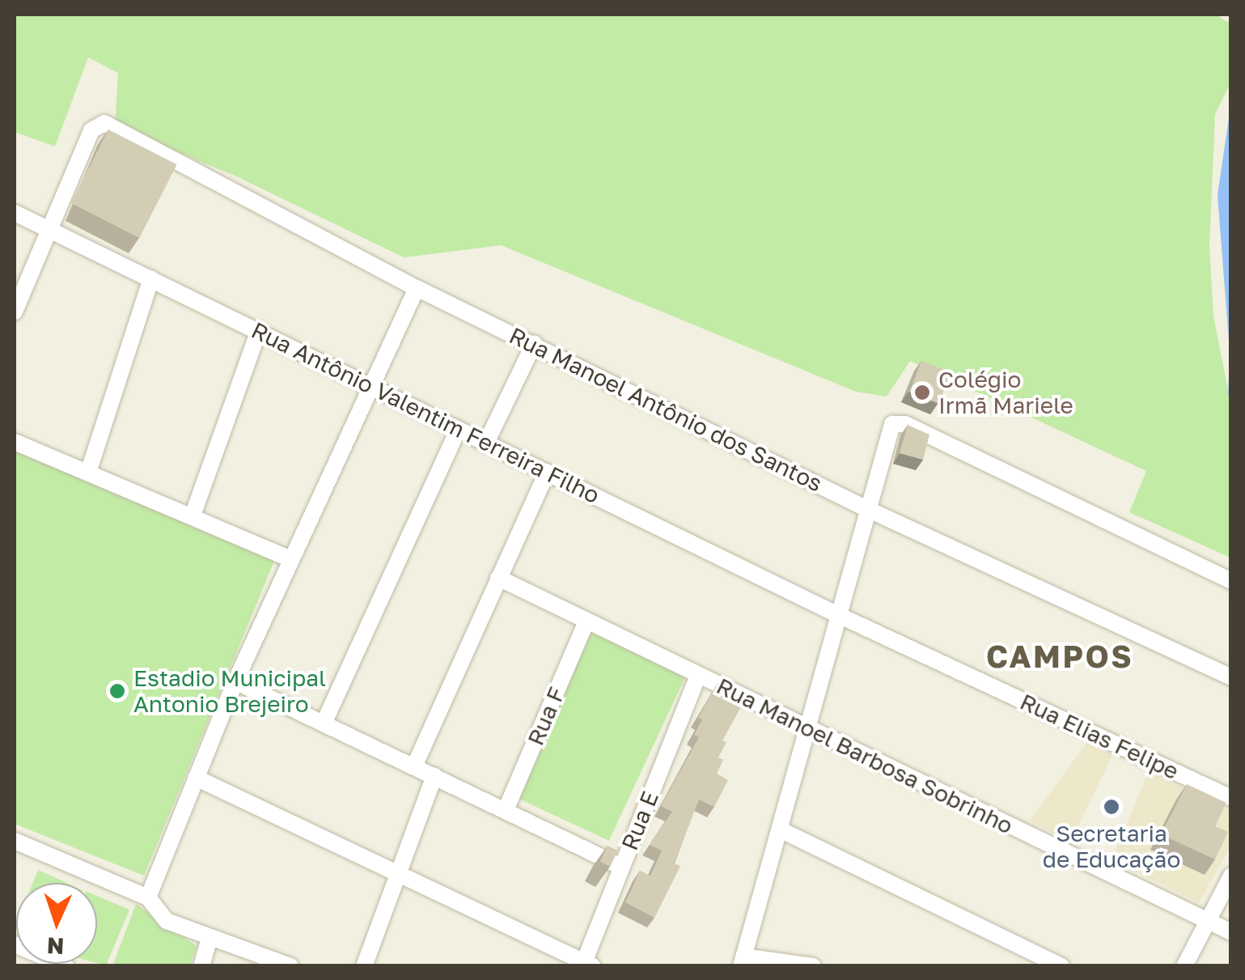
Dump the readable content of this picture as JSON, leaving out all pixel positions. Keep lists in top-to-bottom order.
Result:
{
  "streets": {
    "street": [
      "Rua Manoel Antônio dos Santos",
      "Rua Antônio Valentim Ferreira Filho",
      "Rua F",
      "Rua Elias Felipe",
      "Rua Manoel Barbosa Sobrinho",
      "Rua E"
    ]
  },
  "crossings": [
    ["Rua Manoel Antônio dos Santos", "Rua Antônio Valentim Ferreira Filho"],
    ["Rua Antônio Valentim Ferreira Filho", "Rua Elias Felipe"],
    ["Rua F", "Rua Manoel Barbosa Sobrinho"],
    ["Rua Manoel Barbosa Sobrinho", "Rua E"]
  ],
  "districts": ["CAMPOS"],
  "places": ["Colégio Irmã Mariele", "Estadio Municipal Antonio Brejeiro", "Secretaria de Educação"],
  "north": "bottom"
}
